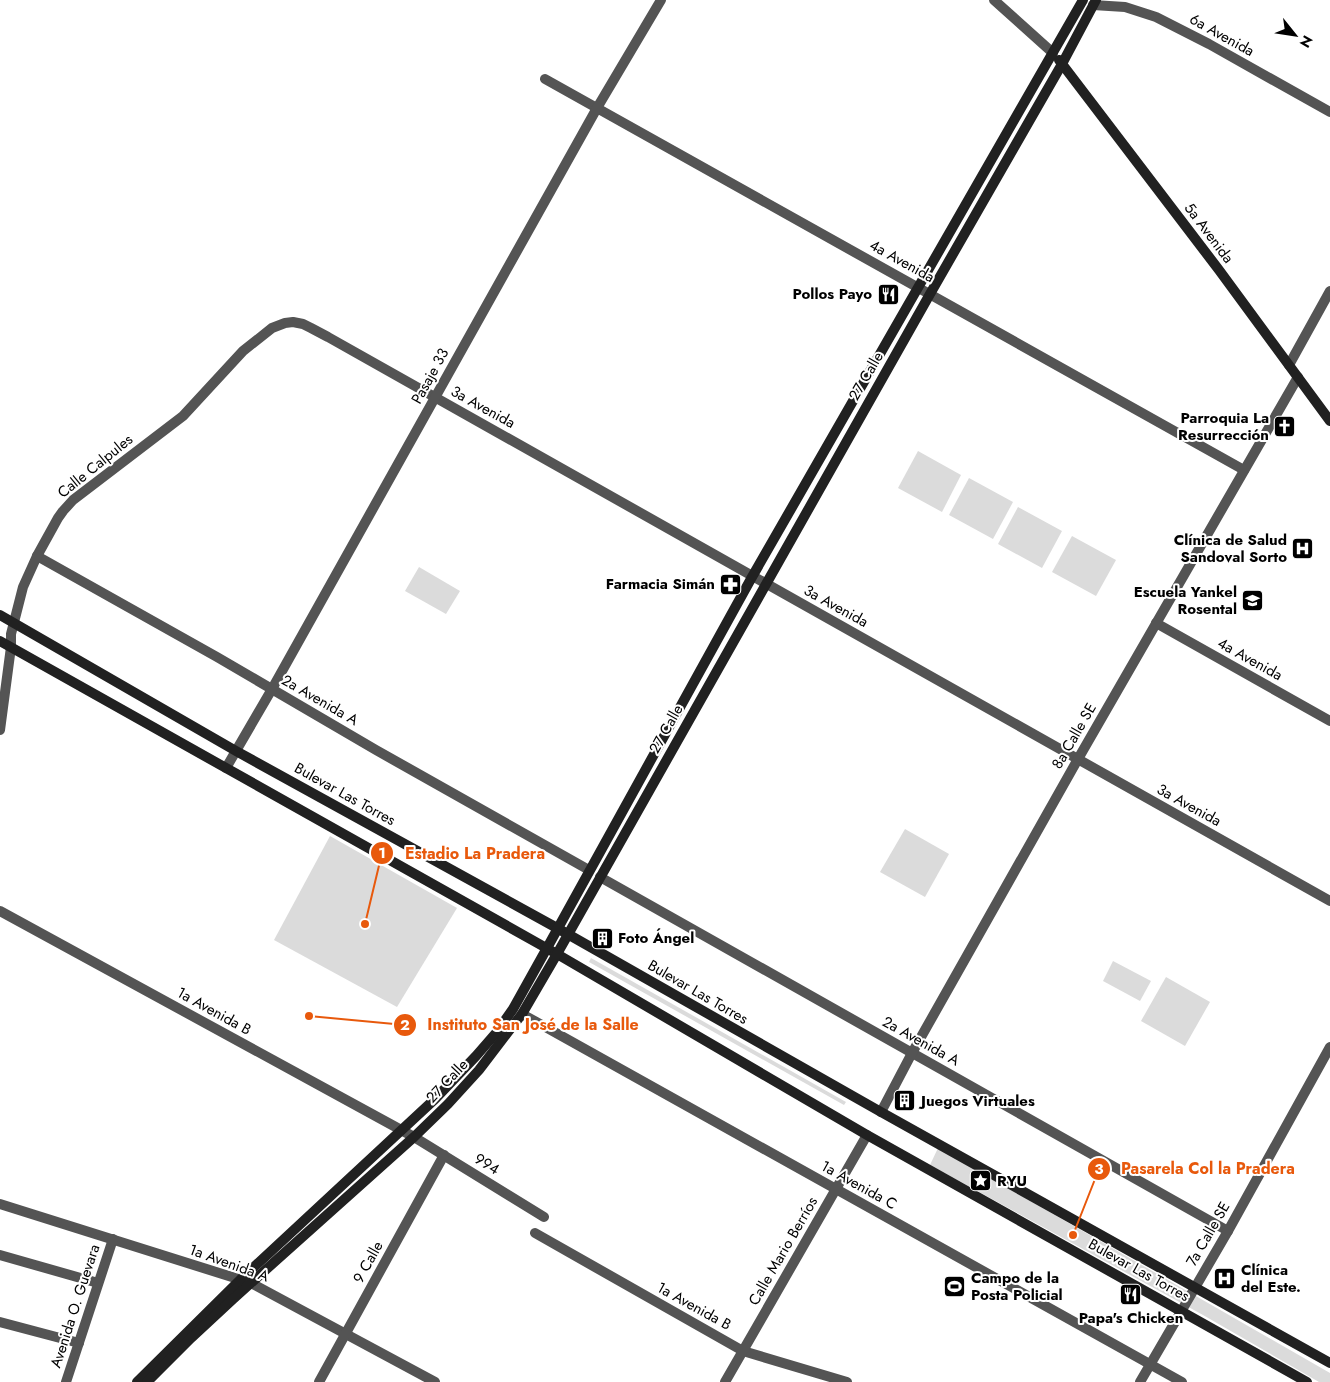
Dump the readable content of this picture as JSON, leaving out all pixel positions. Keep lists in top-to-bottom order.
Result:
{
  "streets": {
    "street": [
      "6a Avenida",
      "5a Avenida",
      "4a Avenida",
      "Pasaje 33",
      "27 Calle",
      "3a Avenida",
      "Calle Calpules",
      "2a Avenida A",
      "8a Calle SE",
      "Bulevar Las Torres",
      "1a Avenida B",
      "994",
      "1a Avenida C",
      "7a Calle SE",
      "Calle Mario Berríos",
      "9 Calle",
      "1a Avenida A",
      "Avenida O. Guevara"
    ]
  },
  "crossings": [
    ["6a Avenida", "27 Calle"],
    ["5a Avenida", "27 Calle"],
    ["5a Avenida", "8a Calle SE"],
    ["4a Avenida", "Pasaje 33"],
    ["4a Avenida", "27 Calle"],
    ["4a Avenida", "8a Calle SE"],
    ["Pasaje 33", "3a Avenida"],
    ["Pasaje 33", "2a Avenida A"],
    ["Pasaje 33", "Bulevar Las Torres"],
    ["27 Calle", "3a Avenida"],
    ["27 Calle", "2a Avenida A"],
    ["27 Calle", "Bulevar Las Torres"],
    ["27 Calle", "1a Avenida B"],
    ["27 Calle", "994"],
    ["27 Calle", "1a Avenida C"],
    ["27 Calle", "1a Avenida A"],
    ["3a Avenida", "Calle Calpules"],
    ["3a Avenida", "8a Calle SE"],
    ["Calle Calpules", "2a Avenida A"],
    ["Calle Calpules", "Bulevar Las Torres"],
    ["2a Avenida A", "8a Calle SE"],
    ["2a Avenida A", "7a Calle SE"],
    ["8a Calle SE", "Bulevar Las Torres"],
    ["Bulevar Las Torres", "7a Calle SE"],
    ["Bulevar Las Torres", "Calle Mario Berríos"],
    ["1a Avenida B", "994"],
    ["1a Avenida B", "Calle Mario Berríos"],
    ["994", "9 Calle"],
    ["1a Avenida C", "7a Calle SE"],
    ["1a Avenida C", "Calle Mario Berríos"],
    ["9 Calle", "1a Avenida A"],
    ["1a Avenida A", "Avenida O. Guevara"]
  ],
  "places": {
    "restaurant": ["Pollos Payo", "Papa's Chicken"],
    "church": ["Parroquia La Resurrección"],
    "hospital": ["Clínica de Salud Sandoval Sorto", "Clínica del Este."],
    "pharmacy": ["Farmacia Simán"],
    "school or university": ["Escuela Yankel Rosental"],
    "other": ["Estadio La Pradera", "Instituto San José de la Salle", "Pasarela Col la Pradera"],
    "building": ["Foto Ángel", "Juegos Virtuales"],
    "place": ["RYU"],
    "sports": ["Campo de la Posta Policial"]
  },
  "north": "bottom right"
}
